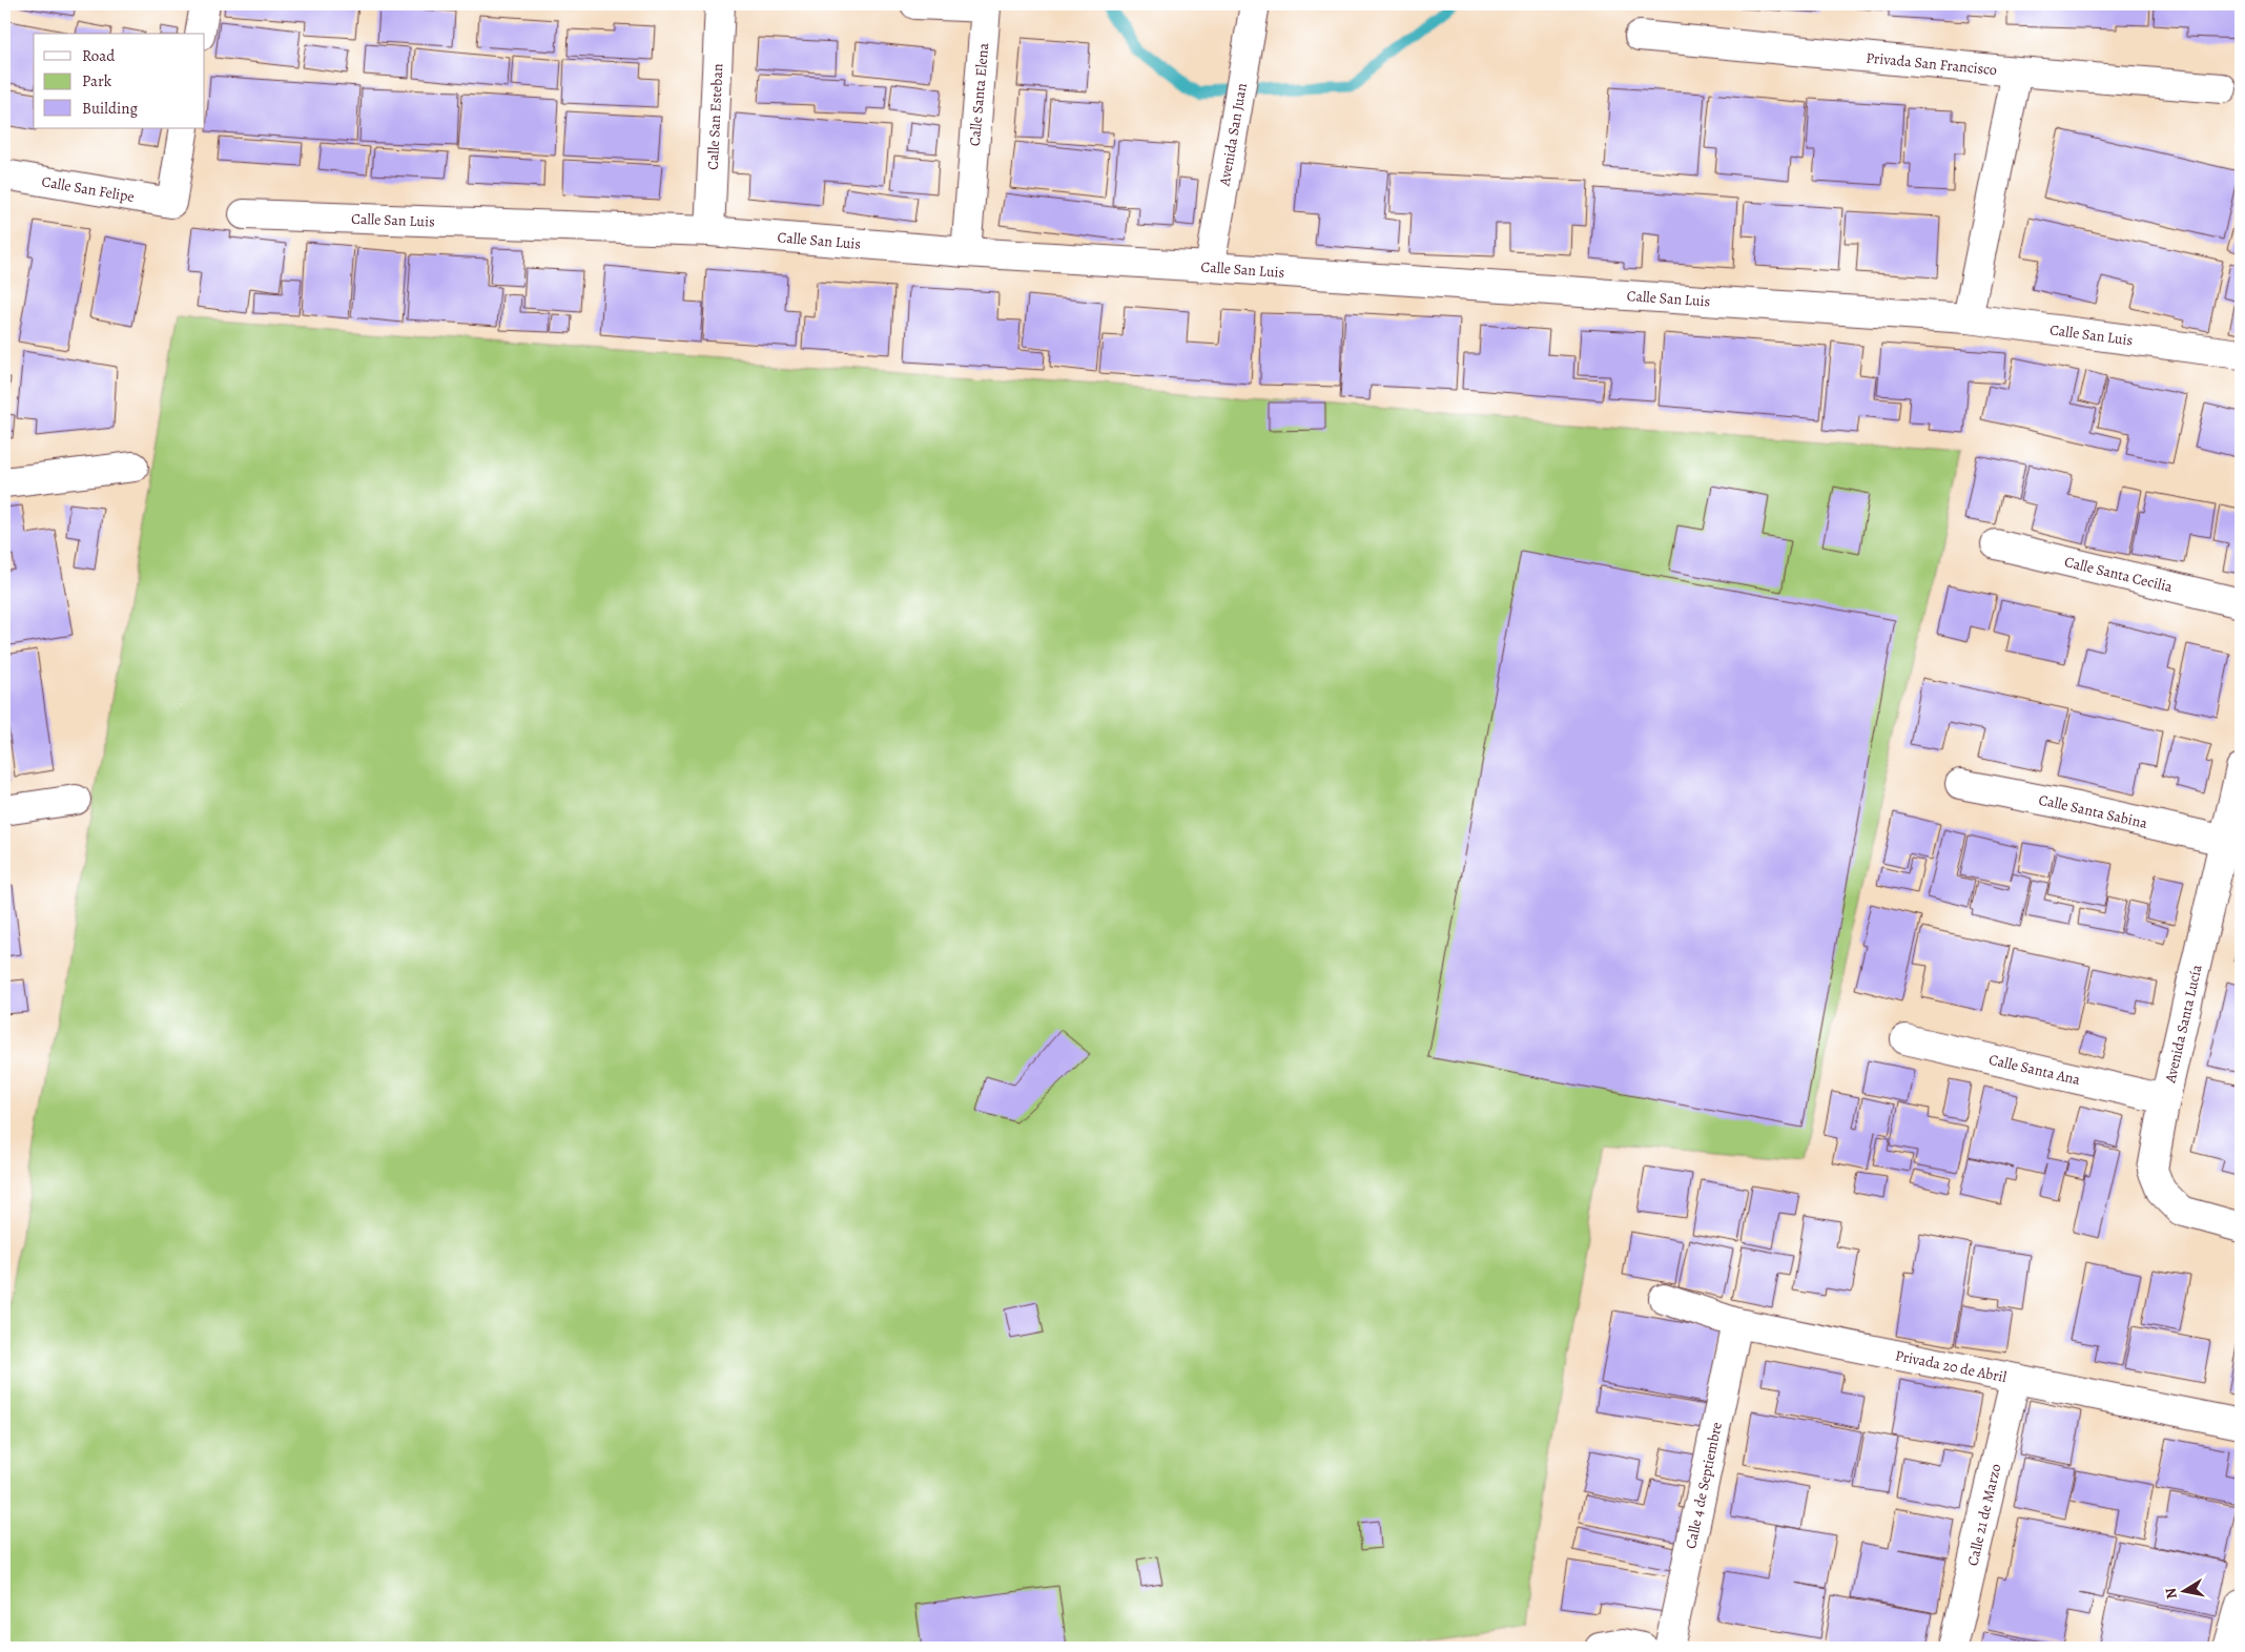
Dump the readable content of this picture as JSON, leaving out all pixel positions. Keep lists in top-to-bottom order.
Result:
{
  "streets": {
    "street": [
      "Privada San Francisco",
      "Calle Santa Elena",
      "Calle San Esteban",
      "Avenida San Juan",
      "Calle San Felipe",
      "Calle San Luis",
      "Calle Santa Cecilia",
      "Calle Santa Sabina",
      "Avenida Santa Lucía",
      "Calle Santa Ana",
      "Privada 20 de Abril",
      "Calle 4 de Septiembre",
      "Calle 21 de Marzo"
    ]
  },
  "crossings": [
    ["Calle Santa Elena", "Calle San Luis"],
    ["Calle San Esteban", "Calle San Luis"],
    ["Avenida San Juan", "Calle San Luis"],
    ["Calle Santa Sabina", "Avenida Santa Lucía"],
    ["Avenida Santa Lucía", "Calle Santa Ana"],
    ["Privada 20 de Abril", "Calle 4 de Septiembre"],
    ["Privada 20 de Abril", "Calle 21 de Marzo"]
  ],
  "legend": ["Road", "Park", "Building"],
  "north": "left"
}
